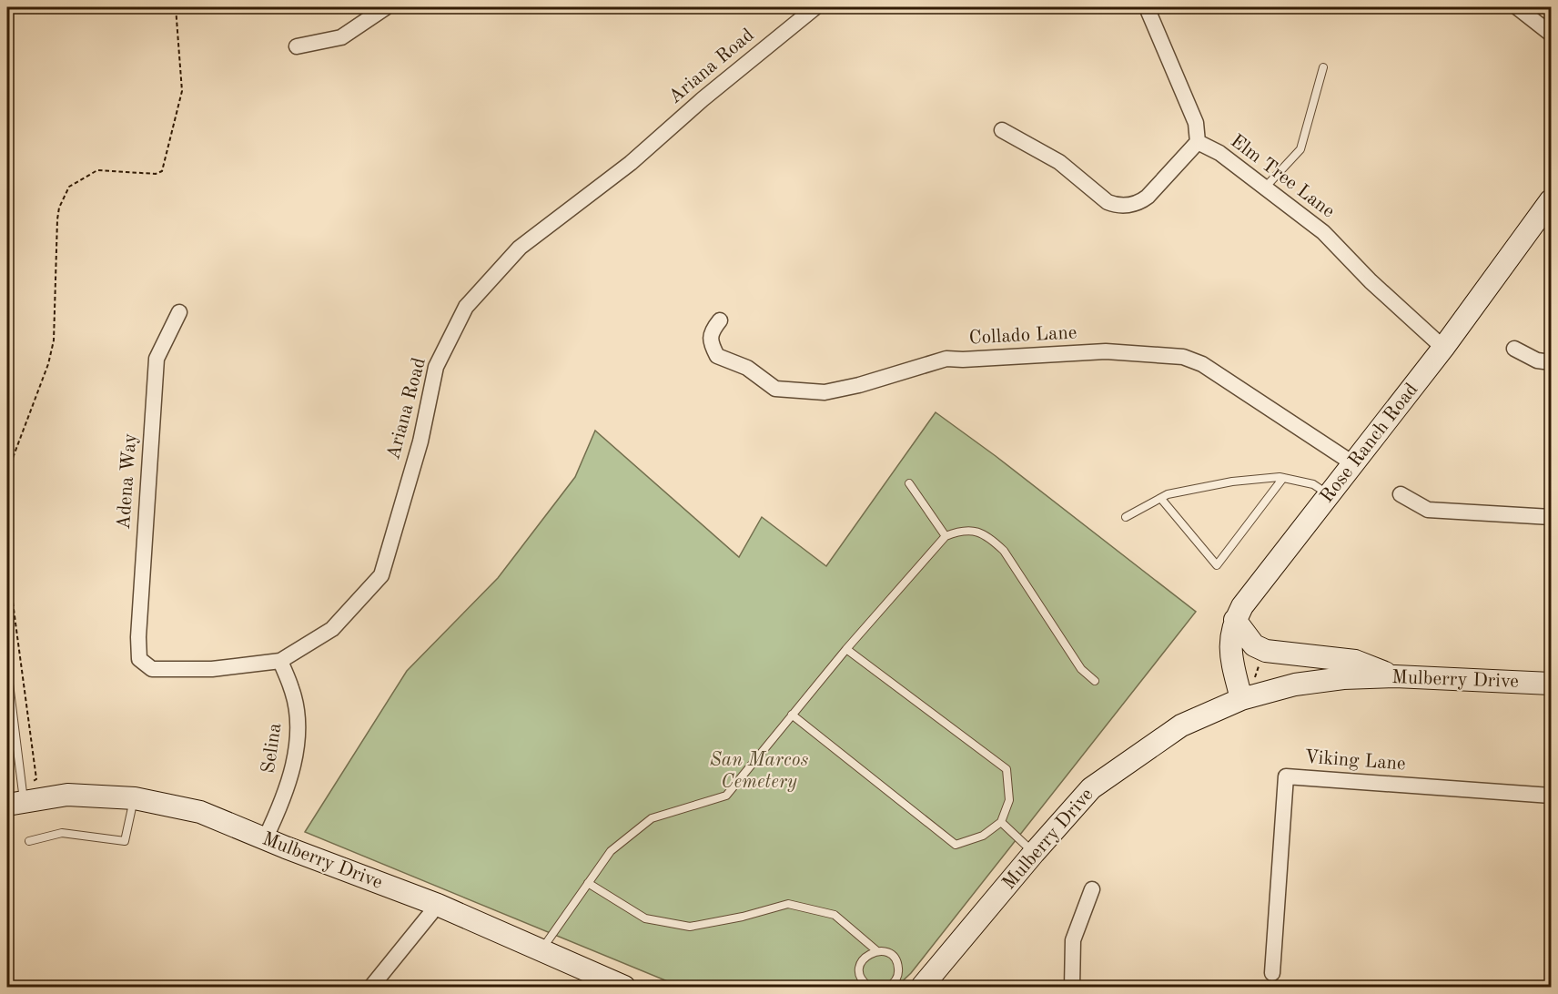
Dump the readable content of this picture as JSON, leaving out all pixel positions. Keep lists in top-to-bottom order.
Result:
{
  "streets": {
    "main road": ["Rose Ranch Road", "Mulberry Drive"],
    "street": [
      "Ariana Road",
      "Elm Tree Lane",
      "Collado Lane",
      "Adena Way",
      "Selina",
      "Viking Lane"
    ]
  },
  "crossings": [
    ["Ariana Road", "Adena Way"],
    ["Ariana Road", "Selina"],
    ["Elm Tree Lane", "Rose Ranch Road"],
    ["Collado Lane", "Rose Ranch Road"],
    ["Rose Ranch Road", "Mulberry Drive"],
    ["Mulberry Drive", "Selina"]
  ],
  "parks": ["San Marcos Cemetery"]
}
